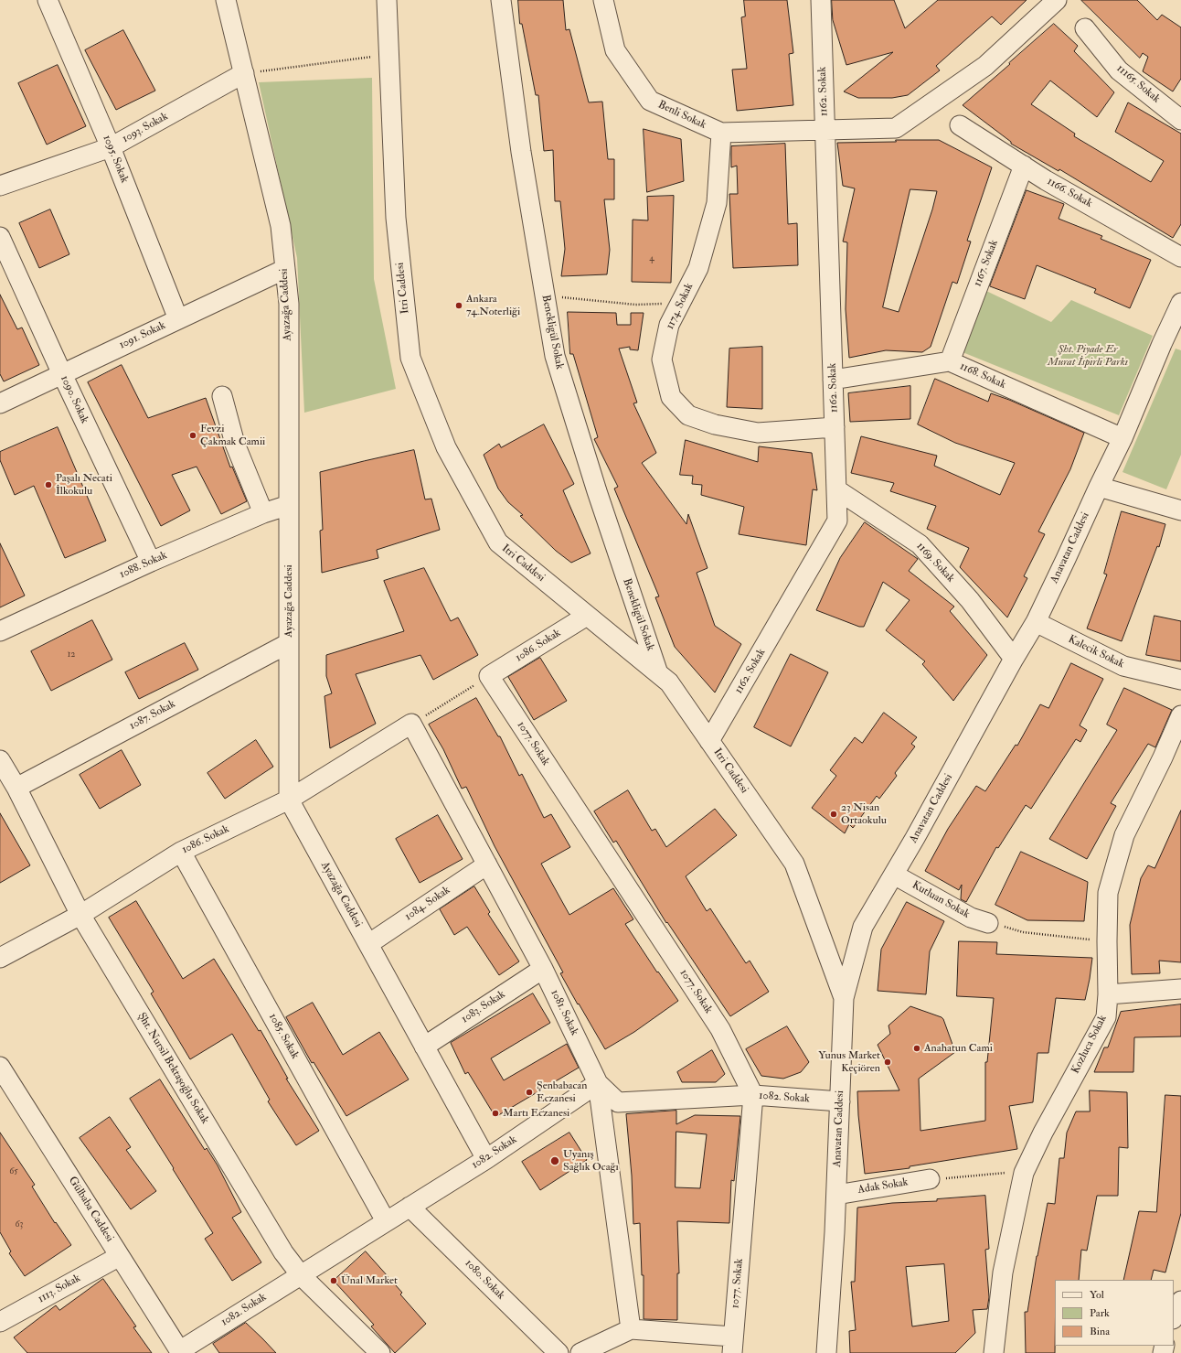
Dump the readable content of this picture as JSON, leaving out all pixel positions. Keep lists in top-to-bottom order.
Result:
{
  "streets": {
    "street": [
      "11165. Sokak",
      "1162. Sokak",
      "Benli Sokak",
      "1093. Sokak",
      "1095. Sokak",
      "1166. Sokak",
      "1167. Sokak",
      "Itri Caddesi",
      "Ayazağa Caddesi",
      "1174. Sokak",
      "Benekligül Sokak",
      "1091. Sokak",
      "1168. Sokak",
      "1090. Sokak",
      "Anavatan Caddesi",
      "1169. Sokak",
      "1088. Sokak",
      "1086. Sokak",
      "Kalecik Sokak",
      "1087. Sokak",
      "1077. Sokak",
      "Kutluan Sokak",
      "1084. Sokak",
      "1083. Sokak",
      "1081. Sokak",
      "1085. Sokak",
      "Kozluca Sokak",
      "Şht. Nursil Bektaşoğlu Sokak",
      "1082. Sokak",
      "Adak Sokak",
      "Gülbaba Caddesi",
      "1080. Sokak",
      "1113. Sokak"
    ]
  },
  "crossings": [
    ["1162. Sokak", "Benli Sokak"],
    ["1162. Sokak", "Itri Caddesi"],
    ["1162. Sokak", "1174. Sokak"],
    ["1162. Sokak", "1168. Sokak"],
    ["1162. Sokak", "1169. Sokak"],
    ["Benli Sokak", "1174. Sokak"],
    ["1093. Sokak", "1095. Sokak"],
    ["1093. Sokak", "Ayazağa Caddesi"],
    ["1095. Sokak", "1091. Sokak"],
    ["1166. Sokak", "1167. Sokak"],
    ["1167. Sokak", "1168. Sokak"],
    ["Itri Caddesi", "Benekligül Sokak"],
    ["Itri Caddesi", "Anavatan Caddesi"],
    ["Itri Caddesi", "1086. Sokak"],
    ["Ayazağa Caddesi", "1091. Sokak"],
    ["Ayazağa Caddesi", "1088. Sokak"],
    ["Ayazağa Caddesi", "1086. Sokak"],
    ["Ayazağa Caddesi", "1087. Sokak"],
    ["Ayazağa Caddesi", "1084. Sokak"],
    ["Ayazağa Caddesi", "1083. Sokak"],
    ["Ayazağa Caddesi", "1082. Sokak"],
    ["1091. Sokak", "1090. Sokak"],
    ["1168. Sokak", "Anavatan Caddesi"],
    ["1090. Sokak", "1088. Sokak"],
    ["Anavatan Caddesi", "1169. Sokak"],
    ["Anavatan Caddesi", "Kalecik Sokak"],
    ["Anavatan Caddesi", "Kutluan Sokak"],
    ["Anavatan Caddesi", "1082. Sokak"],
    ["Anavatan Caddesi", "Adak Sokak"],
    ["1086. Sokak", "1077. Sokak"],
    ["1086. Sokak", "1081. Sokak"],
    ["1086. Sokak", "1085. Sokak"],
    ["1086. Sokak", "Şht. Nursil Bektaşoğlu Sokak"],
    ["1087. Sokak", "Şht. Nursil Bektaşoğlu Sokak"],
    ["1077. Sokak", "1082. Sokak"],
    ["1084. Sokak", "1081. Sokak"],
    ["1083. Sokak", "1081. Sokak"],
    ["1081. Sokak", "1082. Sokak"],
    ["1085. Sokak", "1082. Sokak"],
    ["Şht. Nursil Bektaşoğlu Sokak", "1082. Sokak"],
    ["1082. Sokak", "Gülbaba Caddesi"],
    ["1082. Sokak", "1080. Sokak"],
    ["Gülbaba Caddesi", "1113. Sokak"]
  ],
  "parks": ["Şht. Piyade Er Murat İspirli Parkı"],
  "places": [
    "Ankara 74.Noterliği",
    "Fevzi Çakmak Camii",
    "Paşalı Necati İlkokulu",
    "23 Nisan Ortaokulu",
    "Anahatun Cami",
    "Yunus Market Keçiören",
    "Şenbabacan Eczanesi",
    "Martı Eczanesi",
    "Uyanış Sağlık Ocağı",
    "Ünal Market"
  ],
  "house_numbers": [
    "4",
    "12",
    "65",
    "63"
  ],
  "legend": ["Yol", "Park", "Bina"]
}
